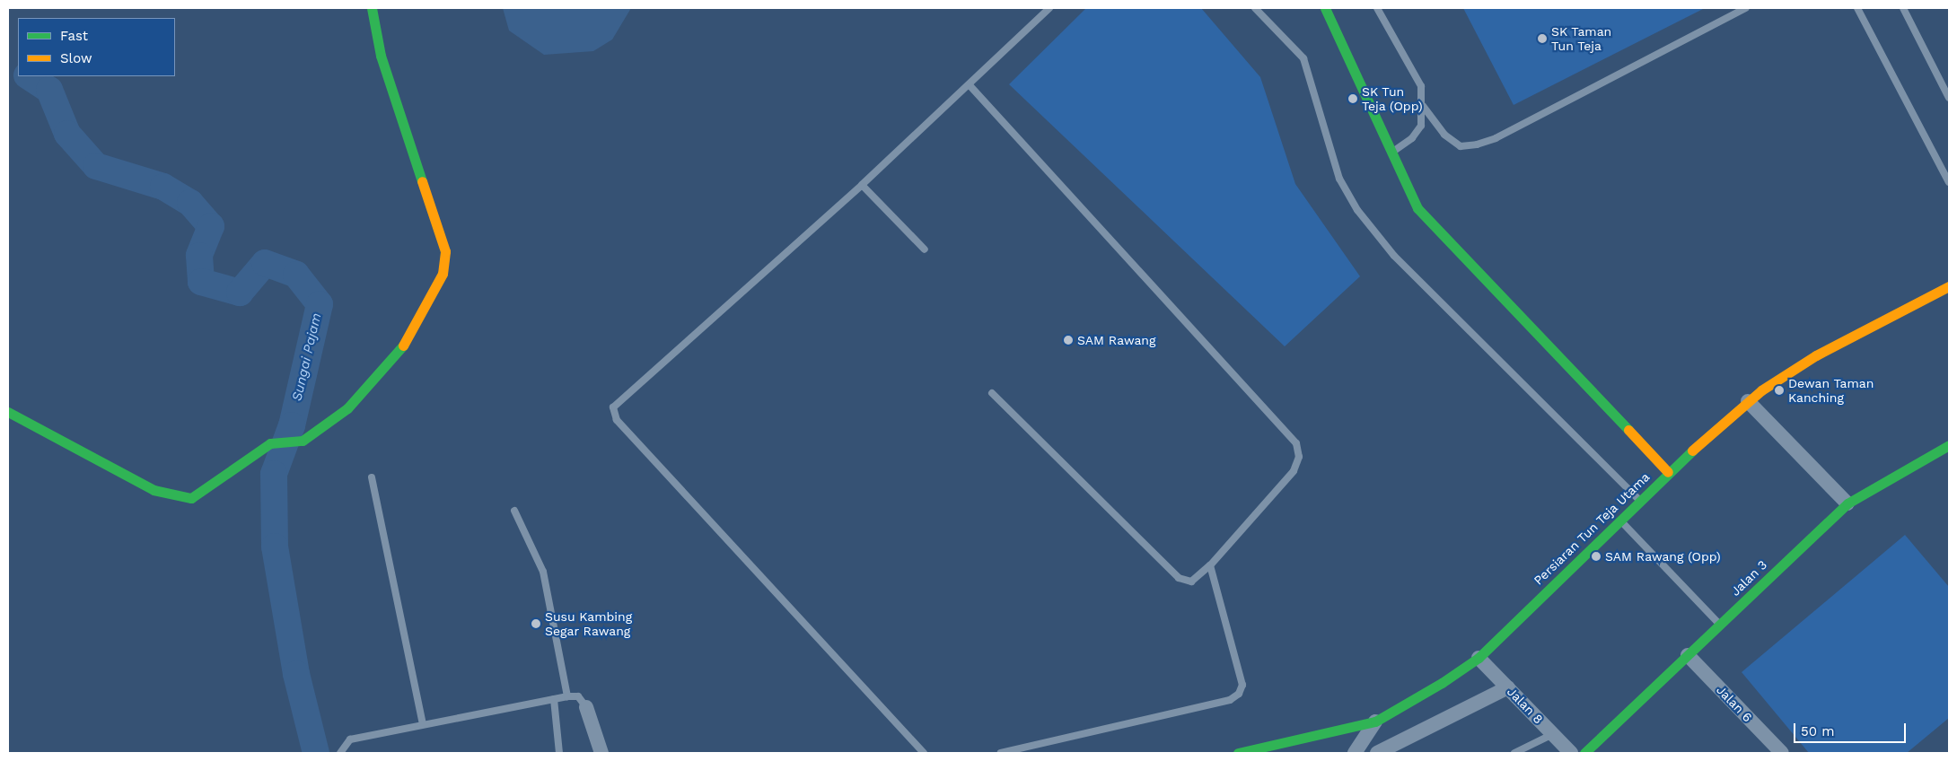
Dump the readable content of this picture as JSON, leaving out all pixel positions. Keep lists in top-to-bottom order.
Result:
{
  "streets": {
    "street": [
      "Persiaran Tun Teja Utama",
      "Jalan 3",
      "Jalan 6",
      "Jalan 8"
    ]
  },
  "crossings": [
    ["Persiaran Tun Teja Utama", "Jalan 8"],
    ["Jalan 3", "Jalan 6"]
  ],
  "water": ["Sungai Pajam"],
  "places": [
    "SK Taman Tun Teja",
    "SK Tun Teja (Opp)",
    "SAM Rawang",
    "Dewan Taman Kanching",
    "SAM Rawang (Opp)",
    "Susu Kambing Segar Rawang"
  ],
  "legend": ["Fast", "Slow"],
  "scale_bar": "50 m"
}
